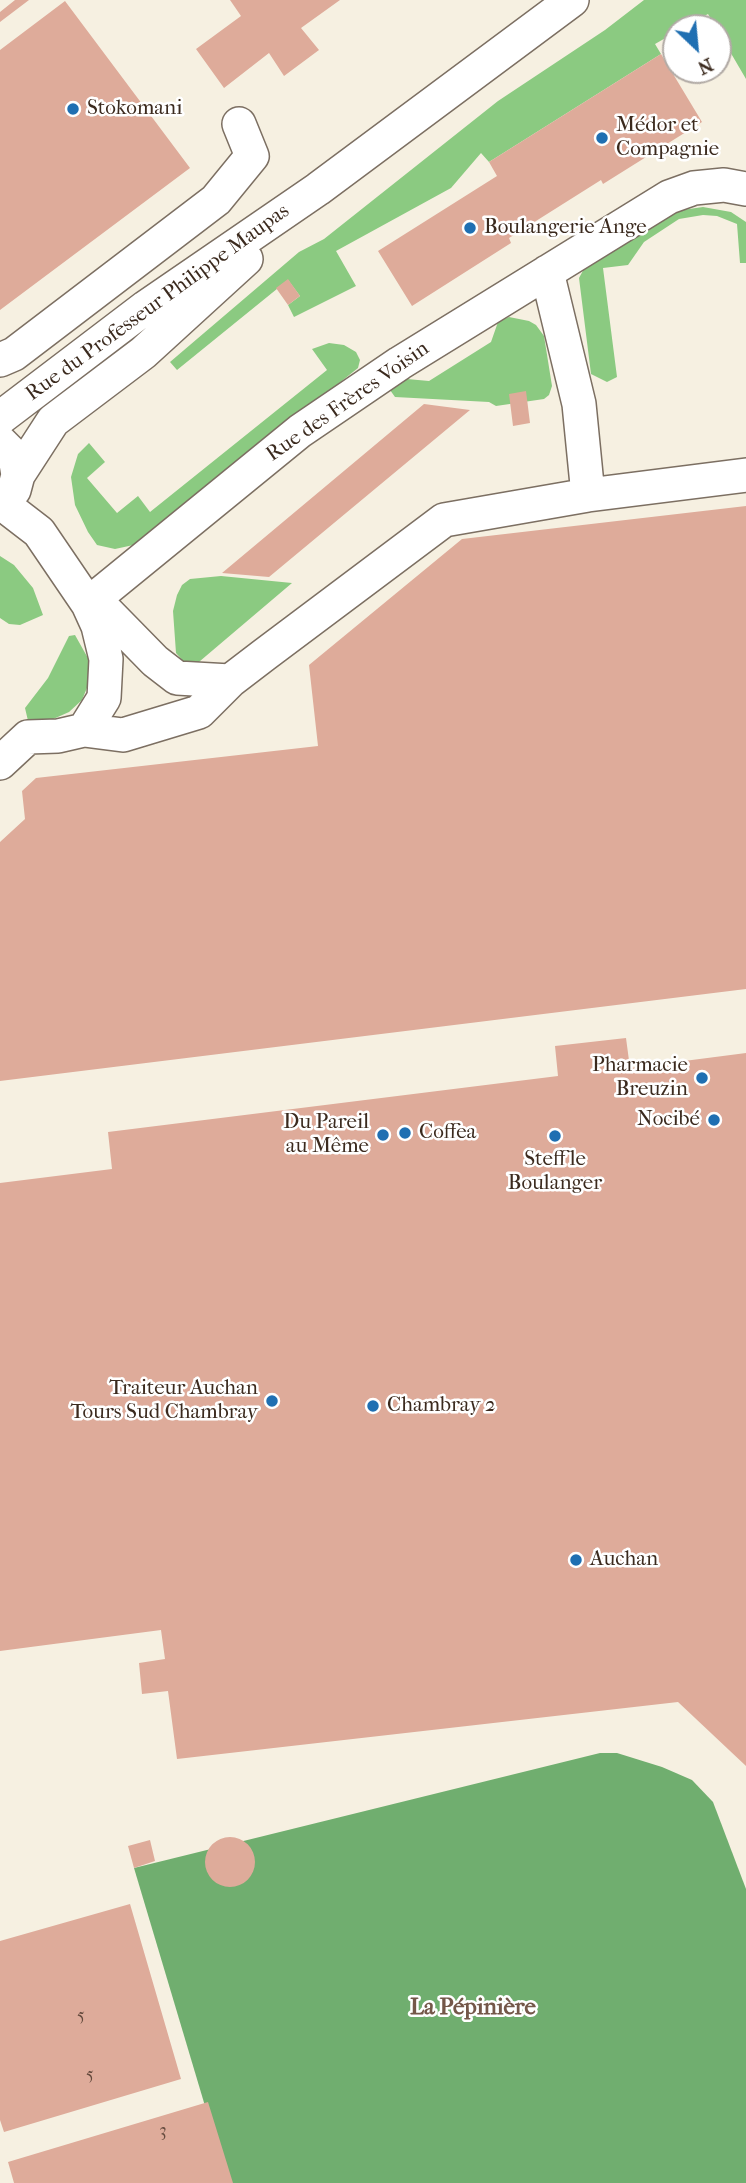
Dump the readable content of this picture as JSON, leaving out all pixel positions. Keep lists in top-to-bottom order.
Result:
{
  "streets": {
    "street": ["Rue du Professeur Philippe Maupas", "Rue des Frères Voisin"]
  },
  "districts": ["La Pépinière"],
  "places": [
    "Stokomani",
    "Médor et Compagnie",
    "Boulangerie Ange",
    "Pharmacie Breuzin",
    "Nocibé",
    "Coffea",
    "Du Pareil au Même",
    "Steff le Boulanger",
    "Traiteur Auchan Tours Sud Chambray",
    "Chambray 2",
    "Auchan"
  ],
  "house_numbers": ["5", "5", "3"],
  "north": "bottom right"
}
